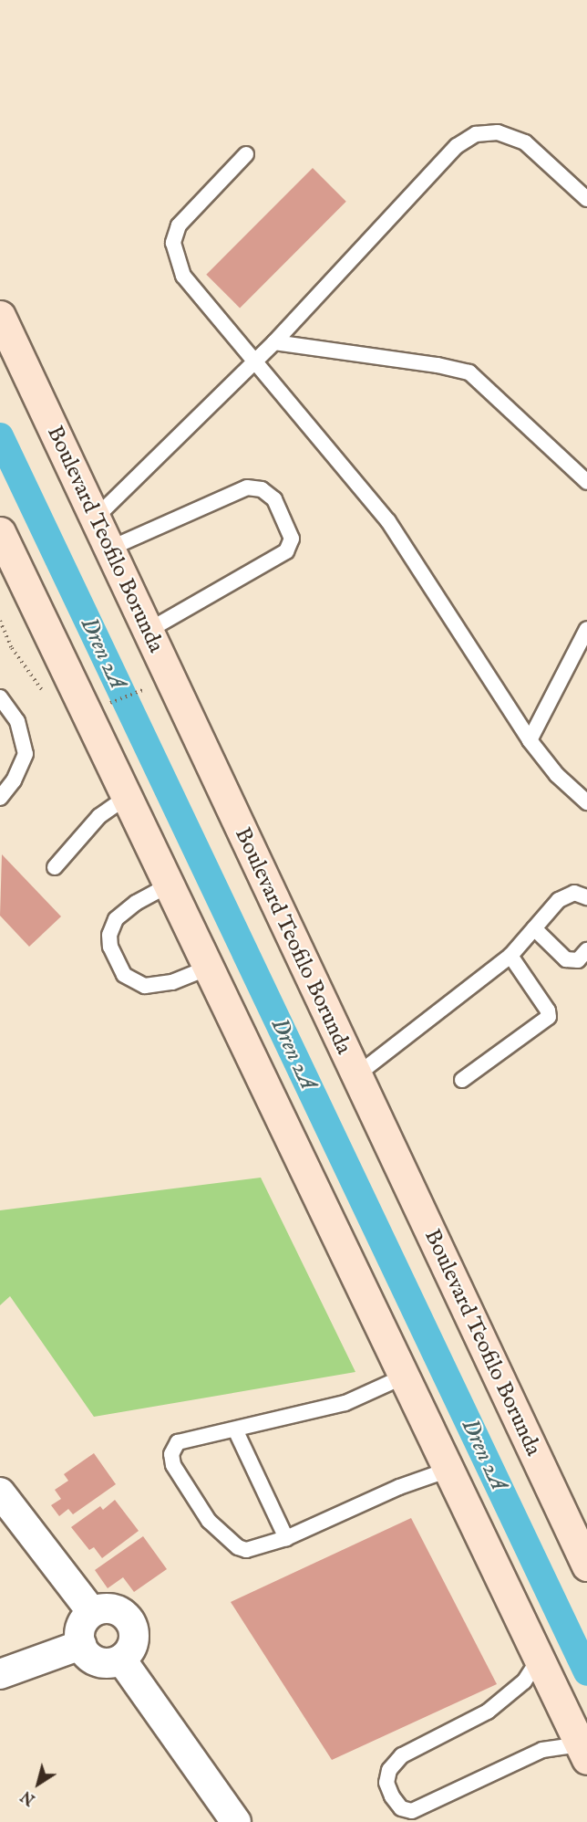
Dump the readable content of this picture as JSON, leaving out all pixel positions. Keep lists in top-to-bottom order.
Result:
{
  "streets": {
    "main road": ["Boulevard Teofilo Borunda"]
  },
  "water": ["Dren 2A"],
  "north": "bottom left"
}
